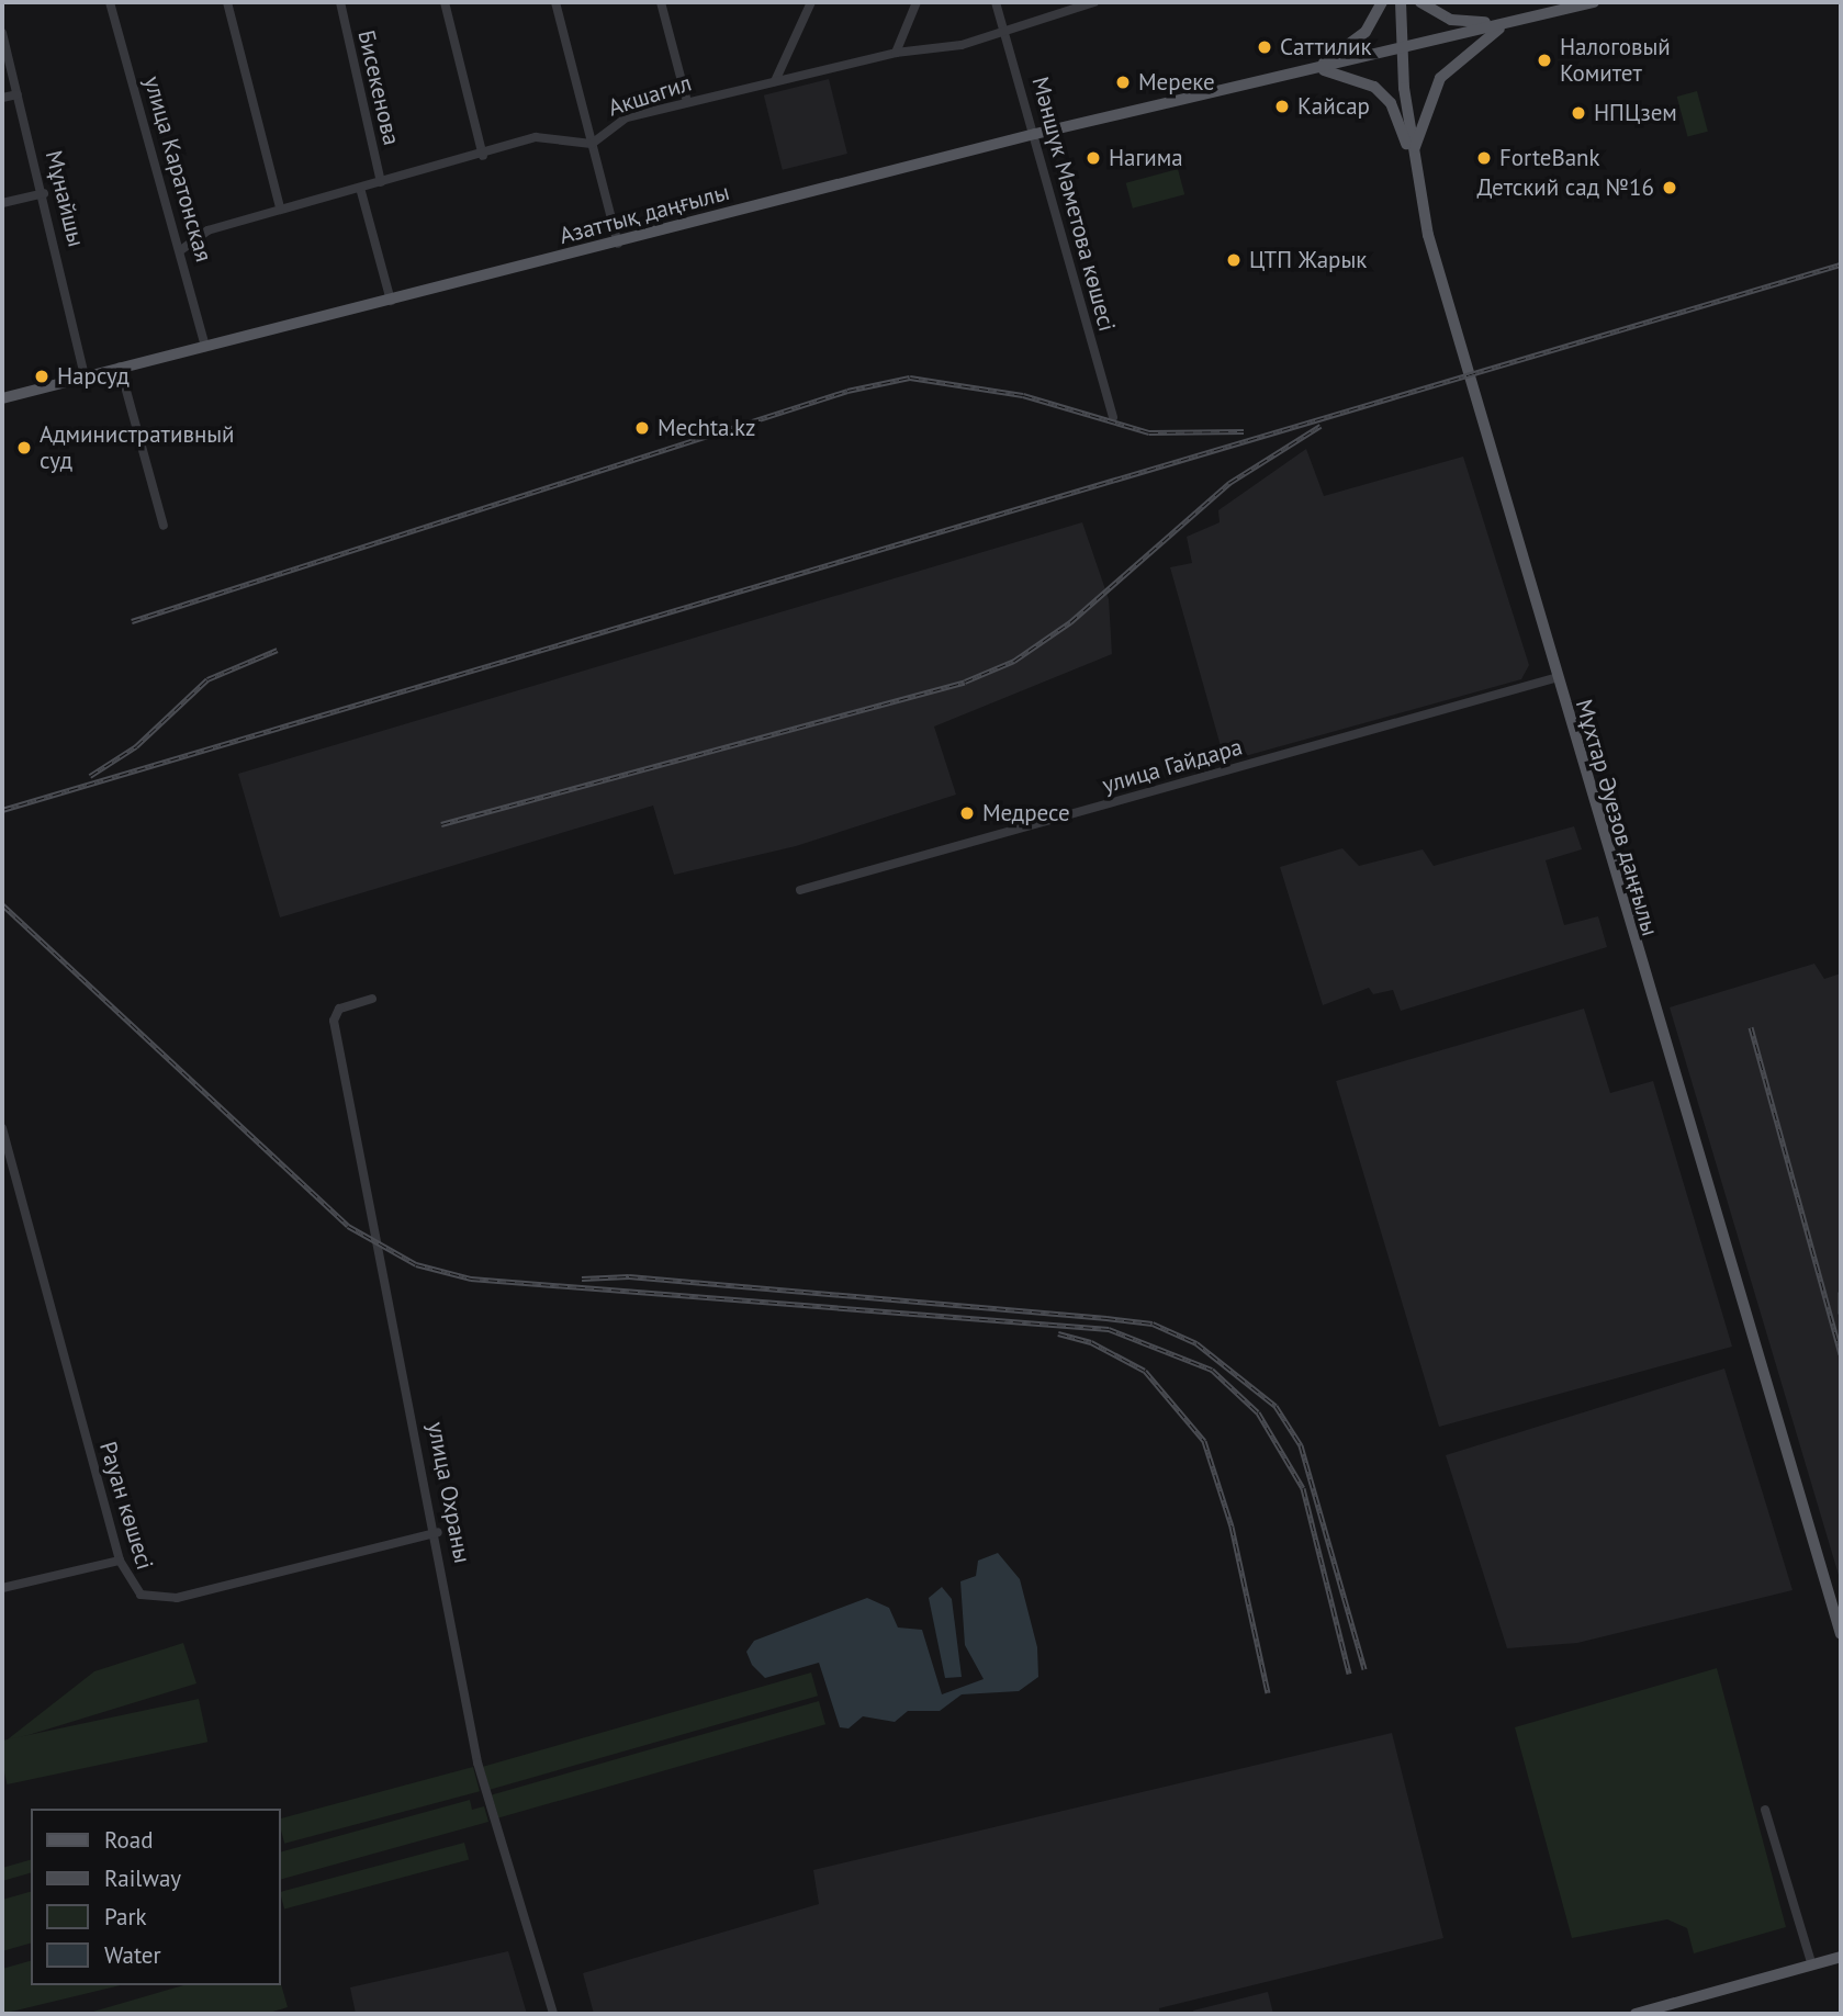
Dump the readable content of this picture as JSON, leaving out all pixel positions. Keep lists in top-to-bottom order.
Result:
{
  "streets": {
    "main road": ["Азаттық даңғылы", "Мұхтар Әуезов даңғылы"],
    "street": [
      "Бисекенова",
      "Акшагил",
      "улица Каратонская",
      "Мұнайшы",
      "Мәншүк Мәметова көшесі",
      "улица Гайдара",
      "улица Охраны",
      "Рауан көшесі"
    ]
  },
  "crossings": [
    ["Бисекенова", "Акшагил"],
    ["Акшагил", "улица Каратонская"],
    ["Акшагил", "Мәншүк Мәметова көшесі"],
    ["улица Каратонская", "Азаттық даңғылы"],
    ["Мұнайшы", "Азаттық даңғылы"],
    ["Мәншүк Мәметова көшесі", "Азаттық даңғылы"],
    ["улица Гайдара", "Мұхтар Әуезов даңғылы"],
    ["улица Охраны", "Рауан көшесі"]
  ],
  "places": [
    "Саттилик",
    "Налоговый Комитет",
    "Мереке",
    "Кайсар",
    "НПЦзем",
    "Нагима",
    "ForteBank",
    "Детский сад №16",
    "ЦТП Жарык",
    "Нарсуд",
    "Mechta.kz",
    "Административный суд",
    "Медресе"
  ],
  "legend": [
    "Road",
    "Railway",
    "Park",
    "Water"
  ]
}
